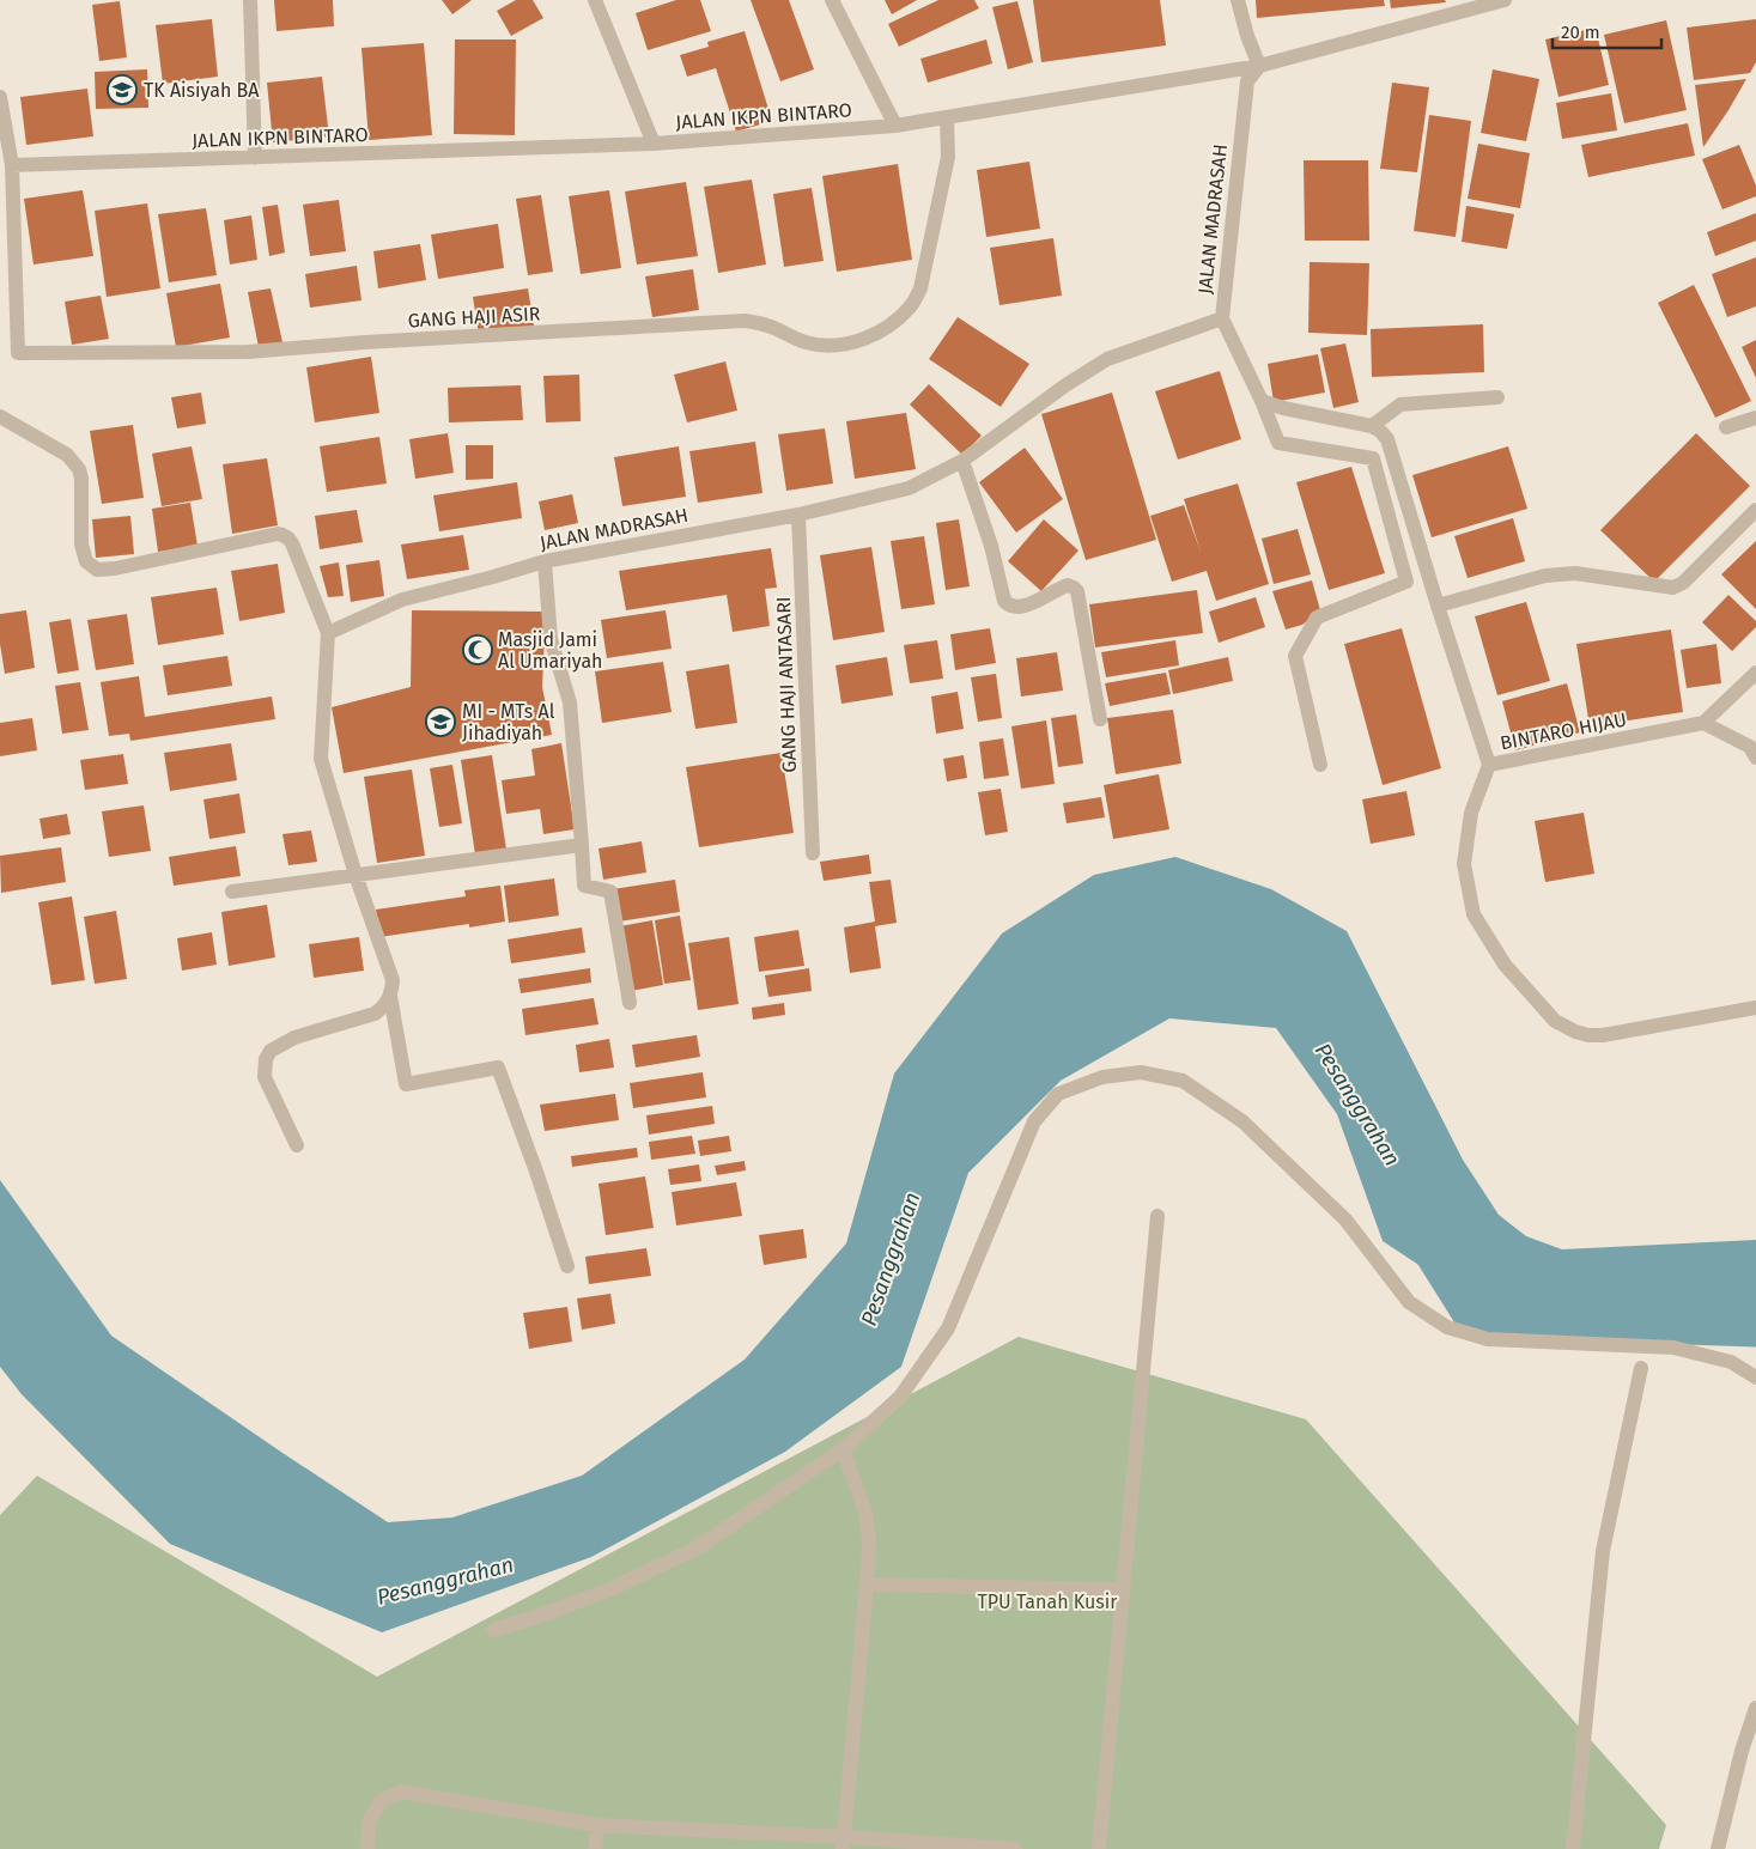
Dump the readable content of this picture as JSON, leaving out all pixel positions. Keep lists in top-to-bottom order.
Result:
{
  "streets": {
    "street": [
      "JALAN IKPN BINTARO",
      "JALAN MADRASAH",
      "GANG HAJI ASIR",
      "GANG HAJI ANTASARI",
      "BINTARO HIJAU"
    ]
  },
  "crossings": [
    ["JALAN IKPN BINTARO", "JALAN MADRASAH"],
    ["JALAN IKPN BINTARO", "GANG HAJI ASIR"],
    ["JALAN MADRASAH", "GANG HAJI ANTASARI"]
  ],
  "water": ["Pesanggrahan"],
  "parks": ["TPU Tanah Kusir"],
  "places": {
    "school or university": ["TK Aisiyah BA", "MI - MTs Al Jihadiyah"],
    "mosque": ["Masjid Jami Al Umariyah"]
  },
  "scale_bar": "20 m"
}
